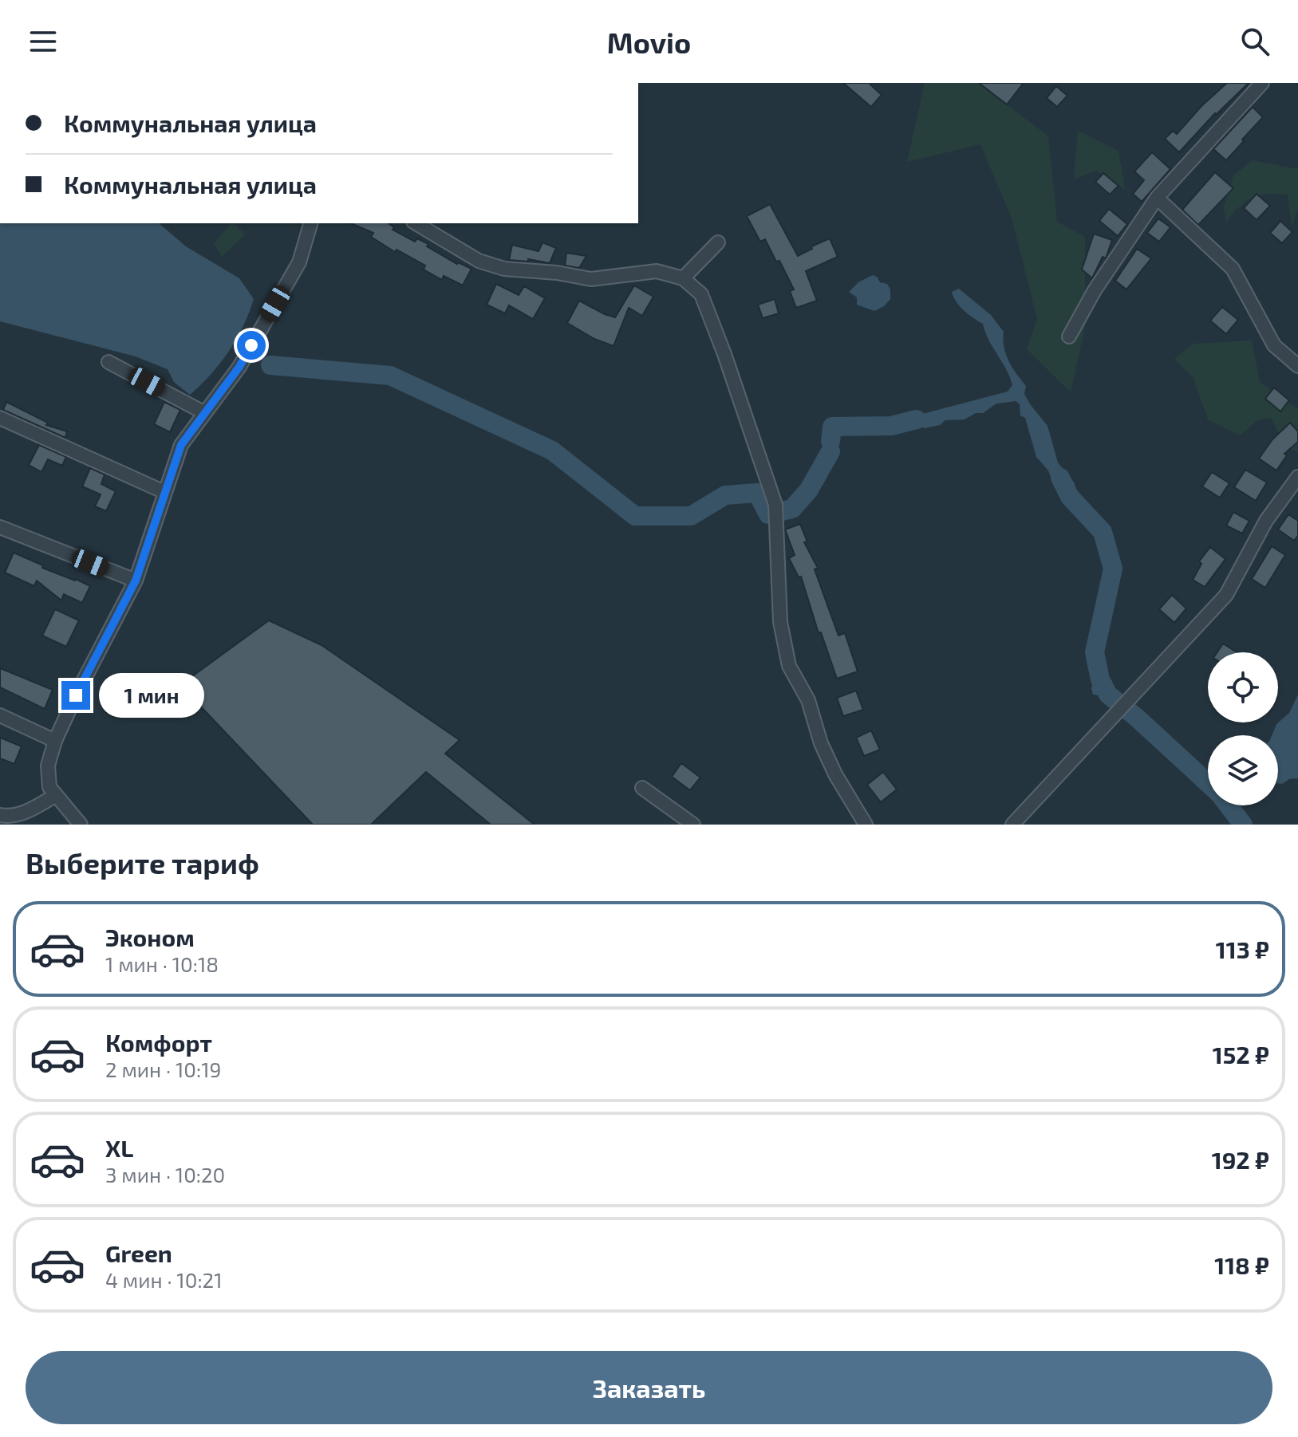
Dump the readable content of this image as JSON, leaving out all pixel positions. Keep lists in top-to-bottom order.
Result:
{
  "page": {
    "header": "Movio",
    "banner": ["Коммунальная улица", "Коммунальная улица"],
    "bubble": "1 мин",
    "heading": "Выберите тариф",
    "list": [
      {
        "name": "Эконом",
        "note": "1 мин · 10:18",
        "value": "113 ₽"
      },
      {
        "name": "Комфорт",
        "note": "2 мин · 10:19",
        "value": "152 ₽"
      },
      {
        "name": "XL",
        "note": "3 мин · 10:20",
        "value": "192 ₽"
      },
      {
        "name": "Green",
        "note": "4 мин · 10:21",
        "value": "118 ₽"
      }
    ],
    "buttons": "Заказать"
  }
}
